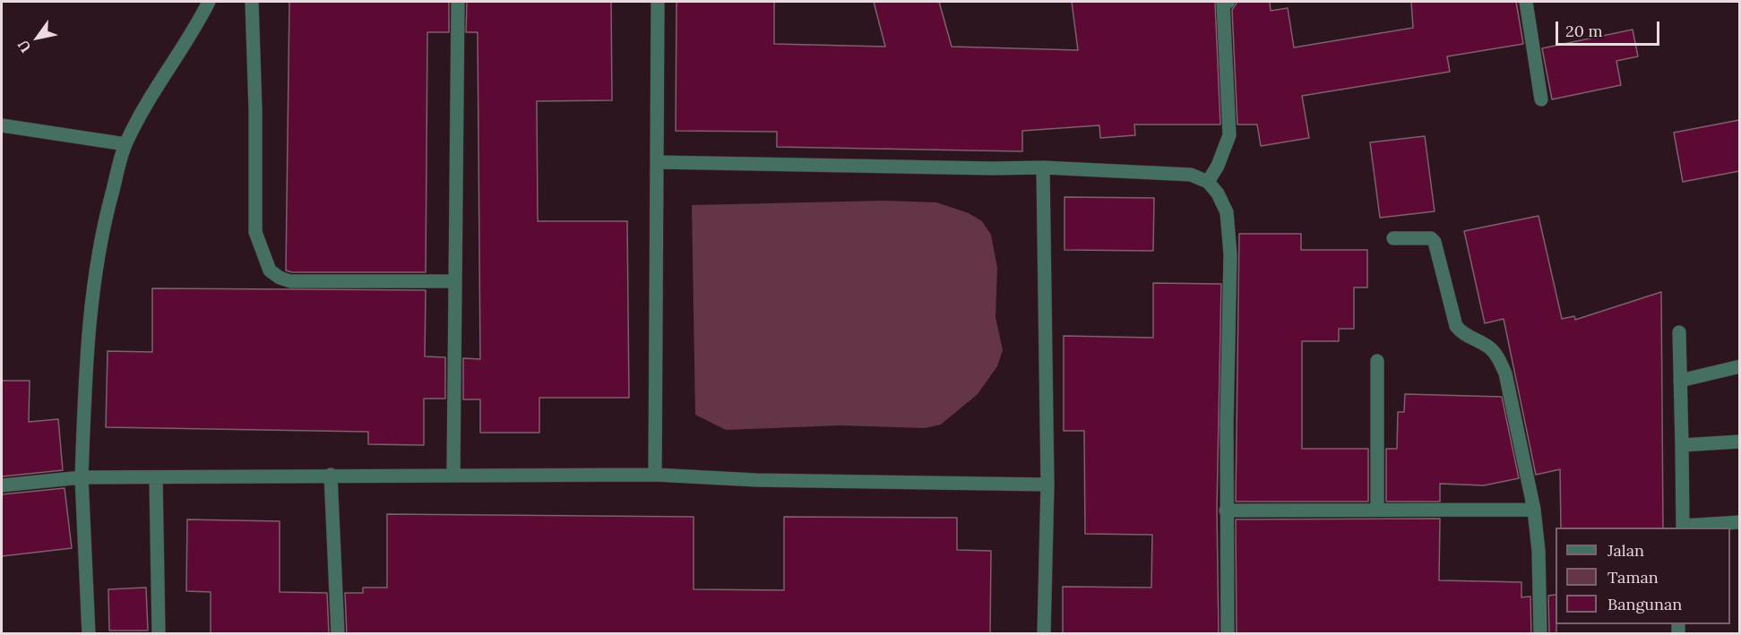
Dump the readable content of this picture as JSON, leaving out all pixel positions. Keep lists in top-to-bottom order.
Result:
{
  "legend": ["Jalan", "Taman", "Bangunan"],
  "scale_bar": "20 m",
  "north": "bottom left"
}
